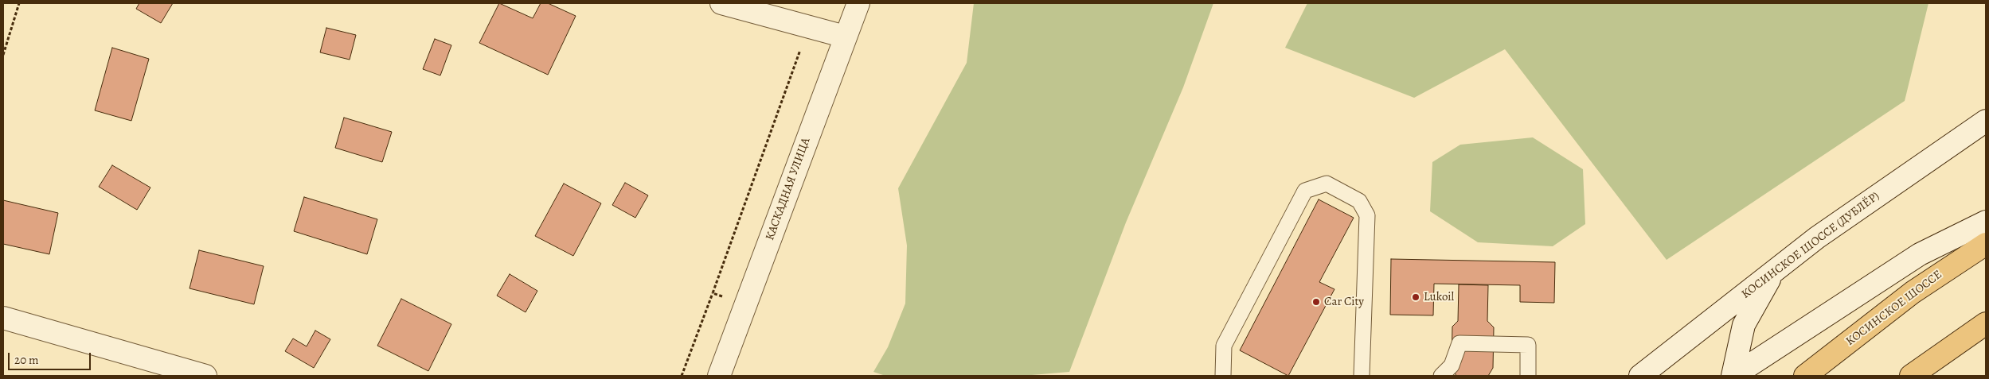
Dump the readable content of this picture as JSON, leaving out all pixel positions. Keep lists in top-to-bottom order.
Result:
{
  "streets": {
    "highway": ["КОСИНСКОЕ ШОССЕ"],
    "main road": ["КАСКАДНАЯ УЛИЦА", "КОСИНСКОЕ ШОССЕ (ДУБЛЁР)"]
  },
  "places": ["Lukoil", "Car City"],
  "scale_bar": "20 m"
}
